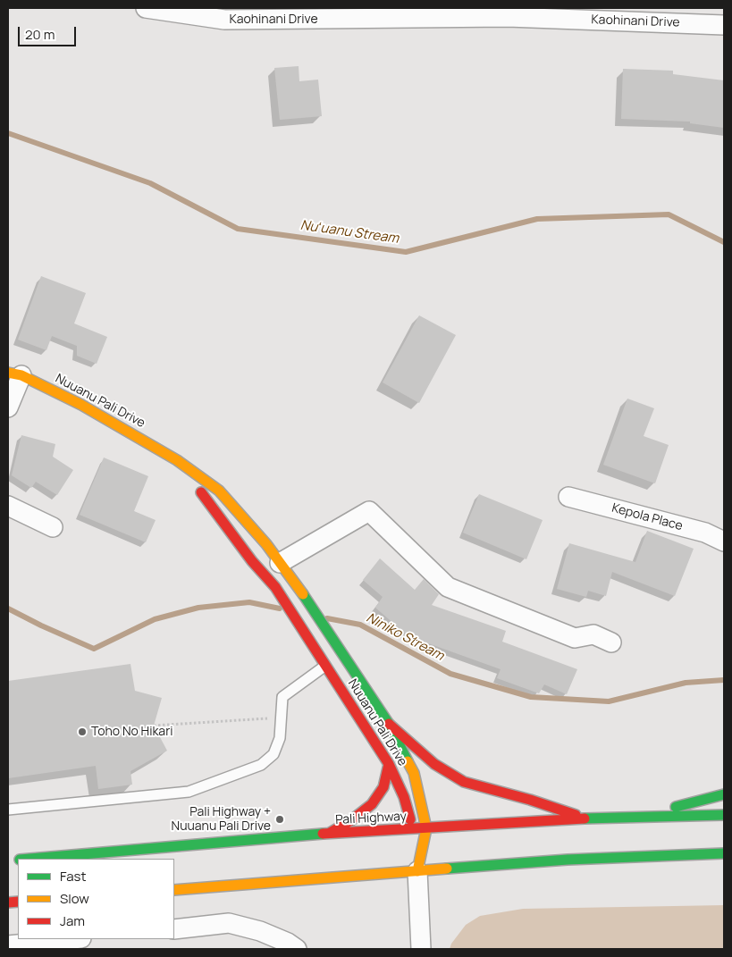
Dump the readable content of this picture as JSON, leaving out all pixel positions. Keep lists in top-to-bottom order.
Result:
{
  "streets": {
    "main road": ["Nuuanu Pali Drive", "Pali Highway"],
    "street": ["Kaohinani Drive", "Kepola Place"]
  },
  "crossings": [
    ["Nuuanu Pali Drive", "Pali Highway"]
  ],
  "water": ["Nuʻuanu Stream", "Niniko Stream"],
  "places": ["Toho No Hikari", "Pali Highway + Nuuanu Pali Drive"],
  "legend": ["Fast", "Slow", "Jam"],
  "scale_bar": "20 m"
}
